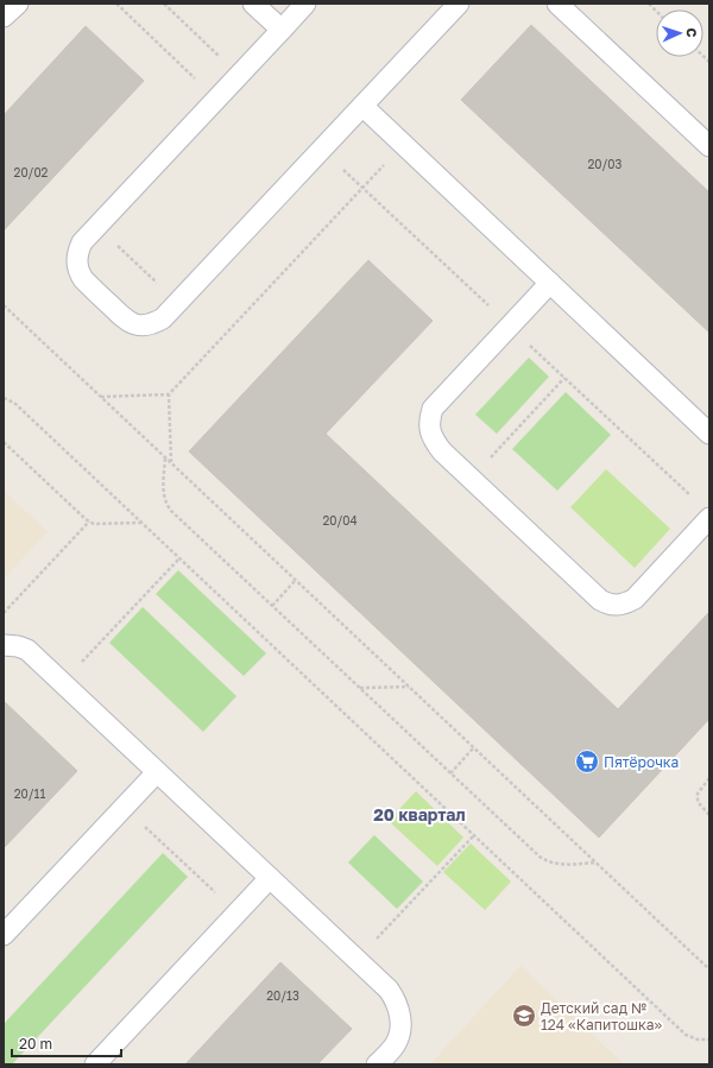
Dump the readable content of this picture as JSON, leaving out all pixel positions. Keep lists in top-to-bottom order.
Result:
{
  "districts": ["20 квартал"],
  "places": {
    "supermarket": ["Пятёрочка"],
    "school or university": ["Детский сад № 124 «Капитошка»"]
  },
  "house_numbers": [
    "20/03",
    "20/02",
    "20/04",
    "20/11",
    "20/13"
  ],
  "scale_bar": "20 m",
  "north": "right"
}
